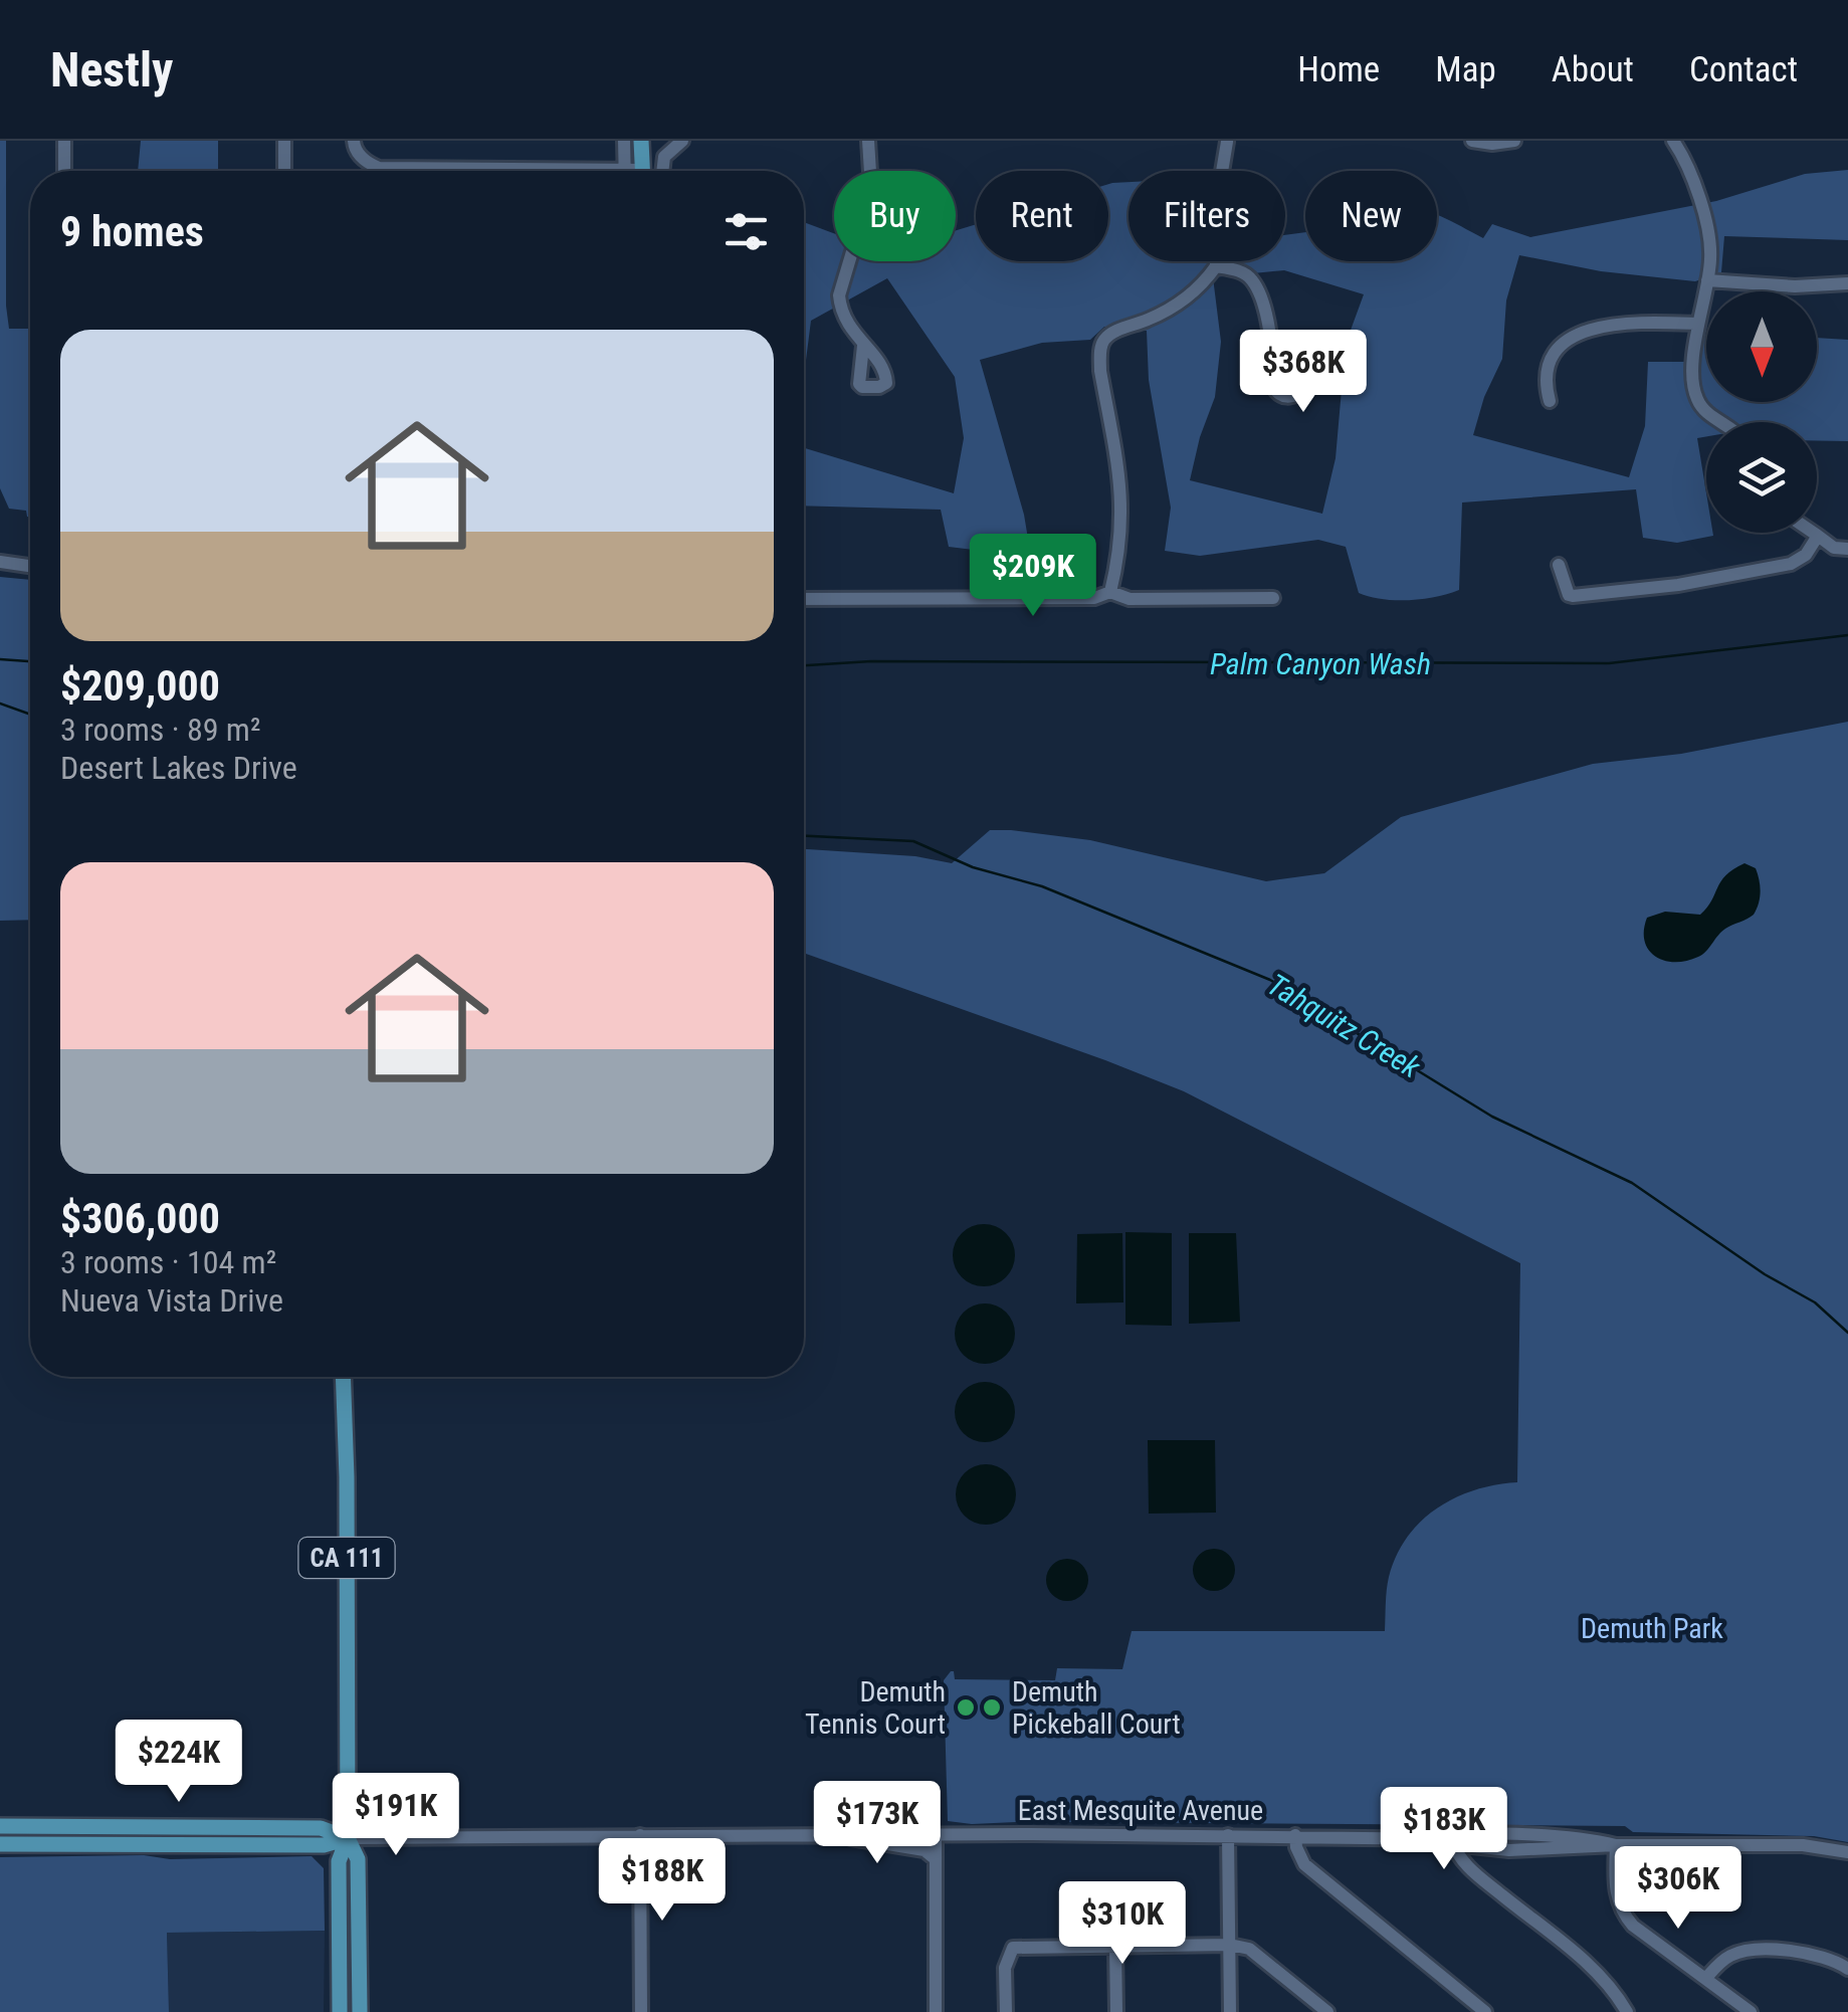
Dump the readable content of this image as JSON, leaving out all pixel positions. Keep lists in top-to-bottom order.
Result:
{
  "streets": {
    "main road": ["CA 111"],
    "street": ["East Mesquite Avenue"]
  },
  "crossings": [
    ["CA 111", "East Mesquite Avenue"]
  ],
  "water": ["Palm Canyon Wash", "Tahquitz Creek"],
  "parks": ["Demuth Park"],
  "places": ["Demuth Tennis Court", "Demuth Pickeball Court"],
  "north": "bottom",
  "page": {
    "header": "Nestly",
    "nav": [
      "Home",
      "Map",
      "About",
      "Contact"
    ],
    "chip": [
      "Buy",
      "Rent",
      "Filters",
      "New"
    ],
    "heading": "9 homes",
    "list": [
      {
        "name": "$209,000",
        "note": "3 rooms · 89 m² · Desert Lakes Drive"
      },
      {
        "name": "$306,000",
        "note": "3 rooms · 104 m² · Nueva Vista Drive"
      }
    ],
    "price": [
      "$368K",
      "$209K",
      "$224K",
      "$191K",
      "$173K",
      "$183K",
      "$188K",
      "$306K",
      "$310K"
    ]
  }
}
